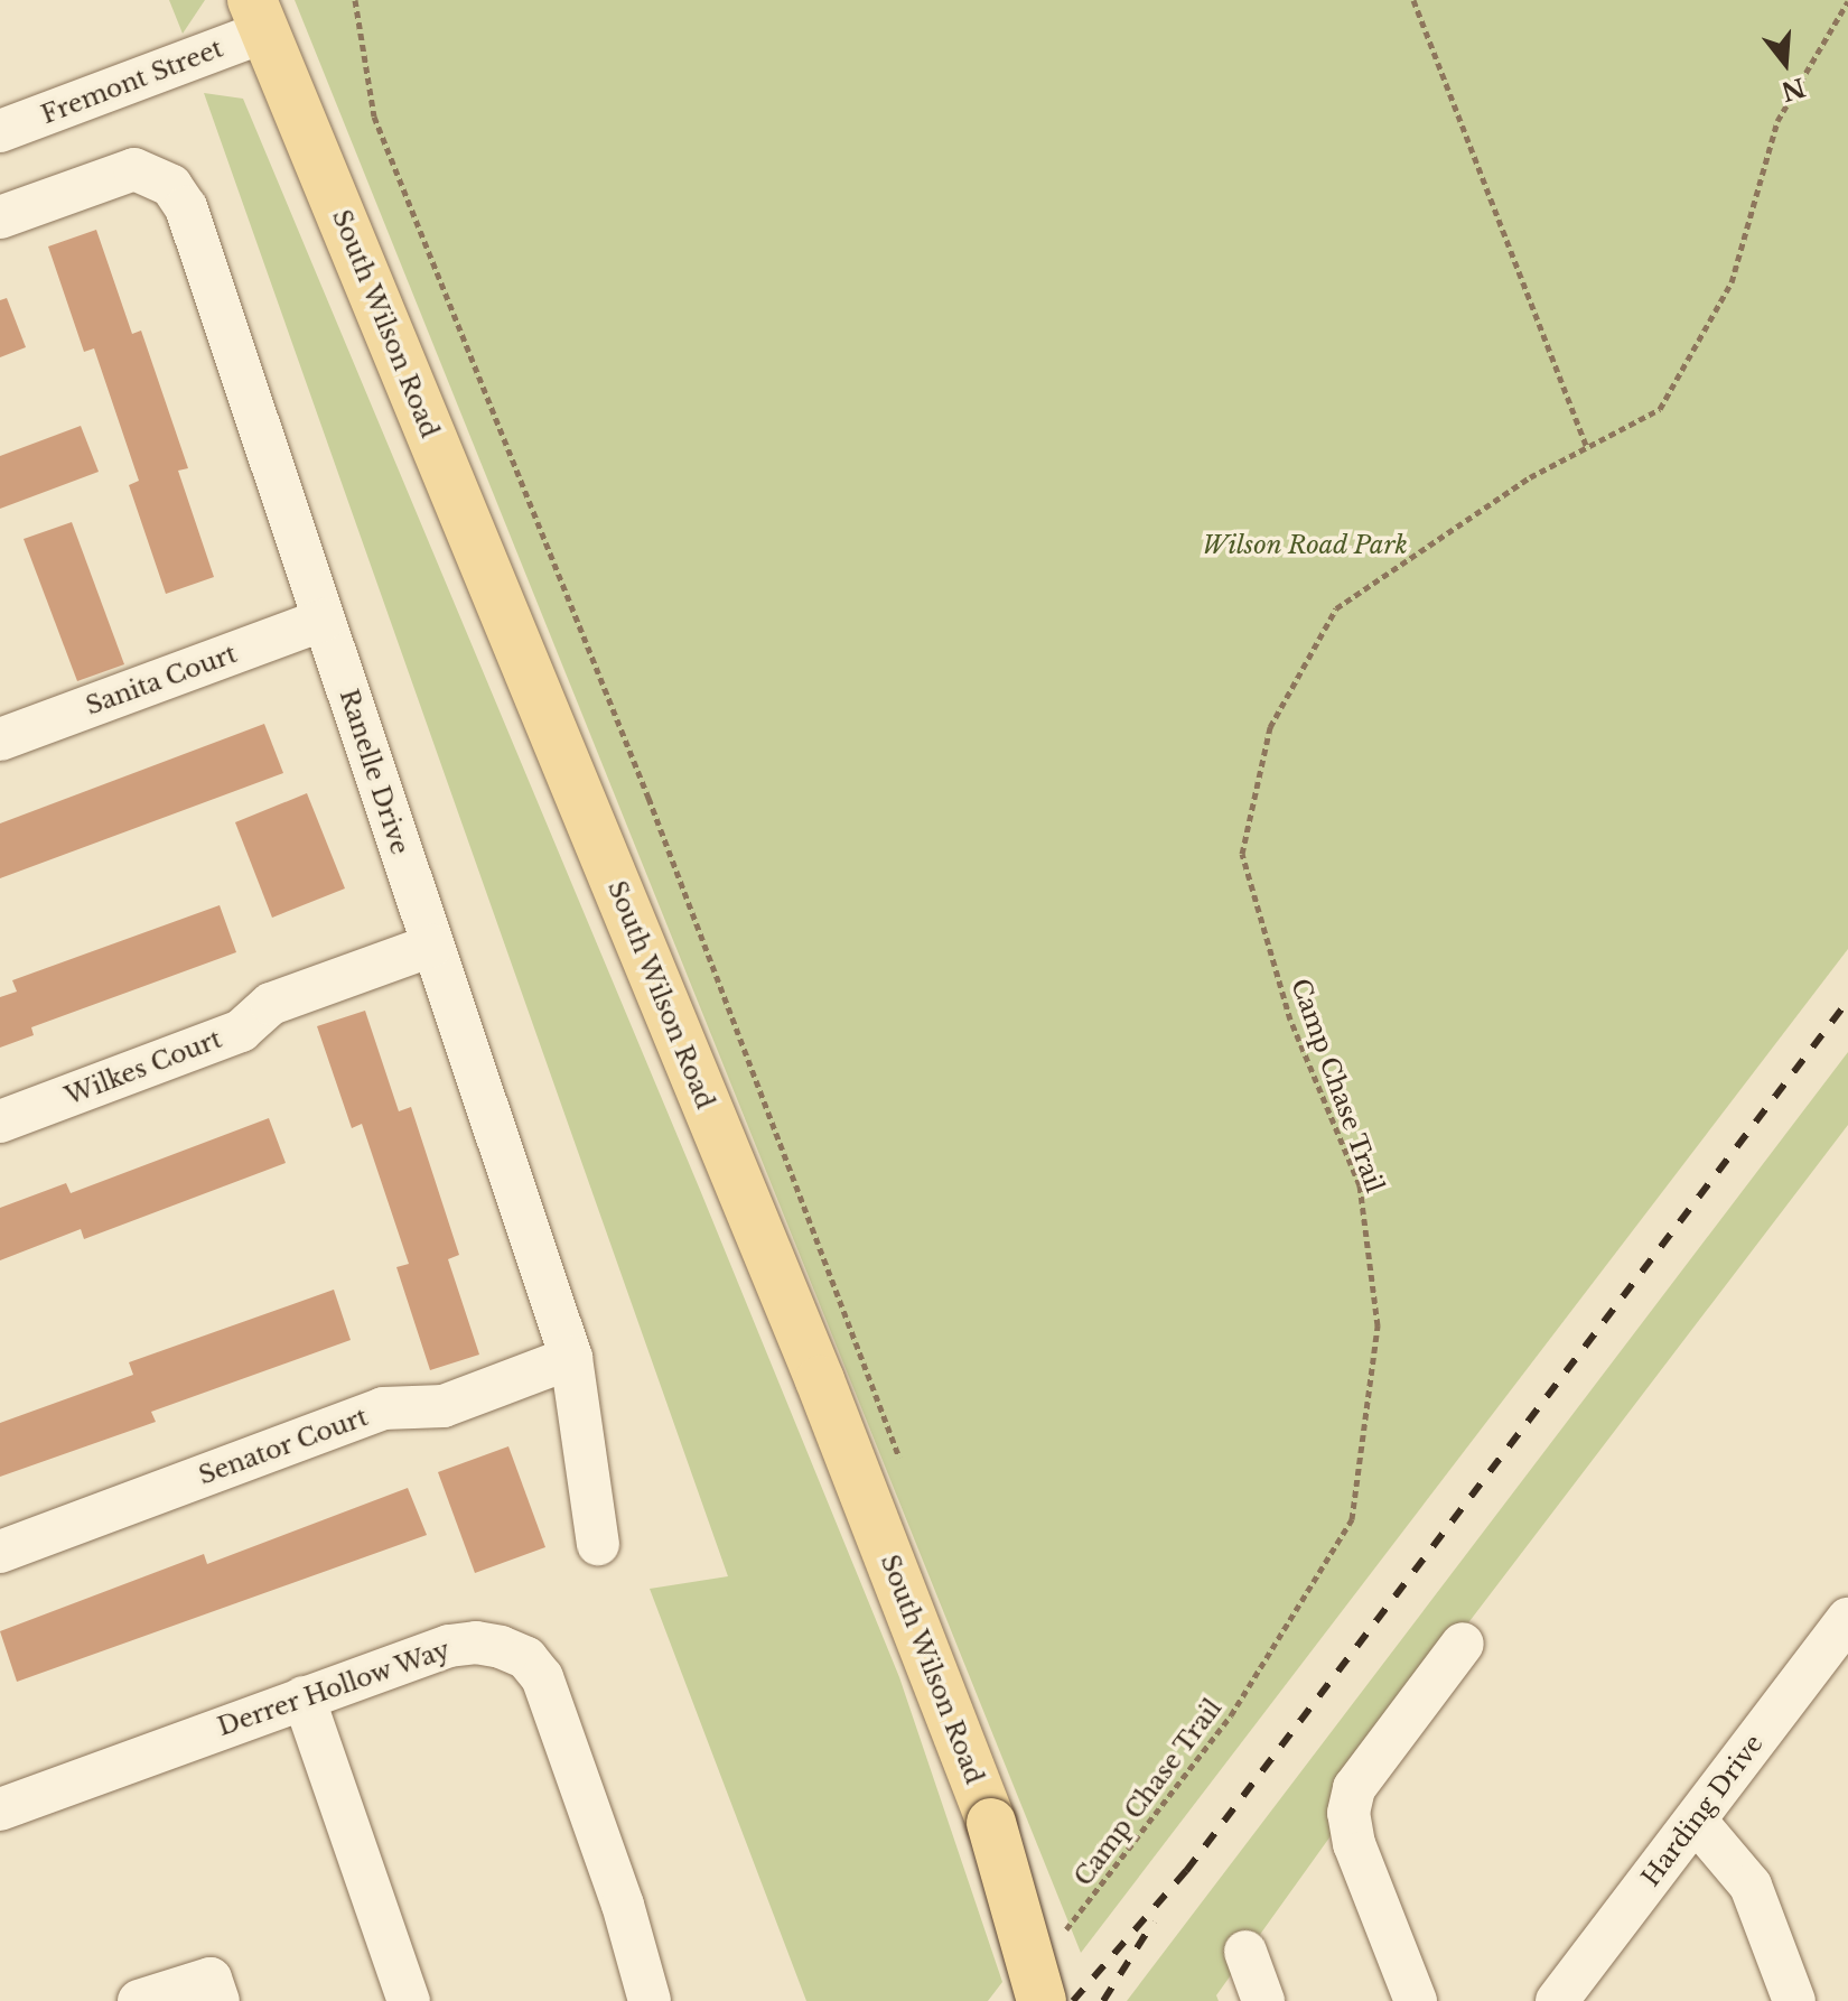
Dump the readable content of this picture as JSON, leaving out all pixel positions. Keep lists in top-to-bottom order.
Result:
{
  "streets": {
    "main road": ["South Wilson Road"],
    "street": [
      "Fremont Street",
      "Sanita Court",
      "Ranelle Drive",
      "Wilkes Court",
      "Senator Court",
      "Derrer Hollow Way",
      "Harding Drive"
    ],
    "path": ["Camp Chase Trail"]
  },
  "crossings": [
    ["Fremont Street", "South Wilson Road"],
    ["Sanita Court", "Ranelle Drive"],
    ["Ranelle Drive", "Wilkes Court"],
    ["Ranelle Drive", "Senator Court"]
  ],
  "parks": ["Wilson Road Park"],
  "north": "bottom"
}
